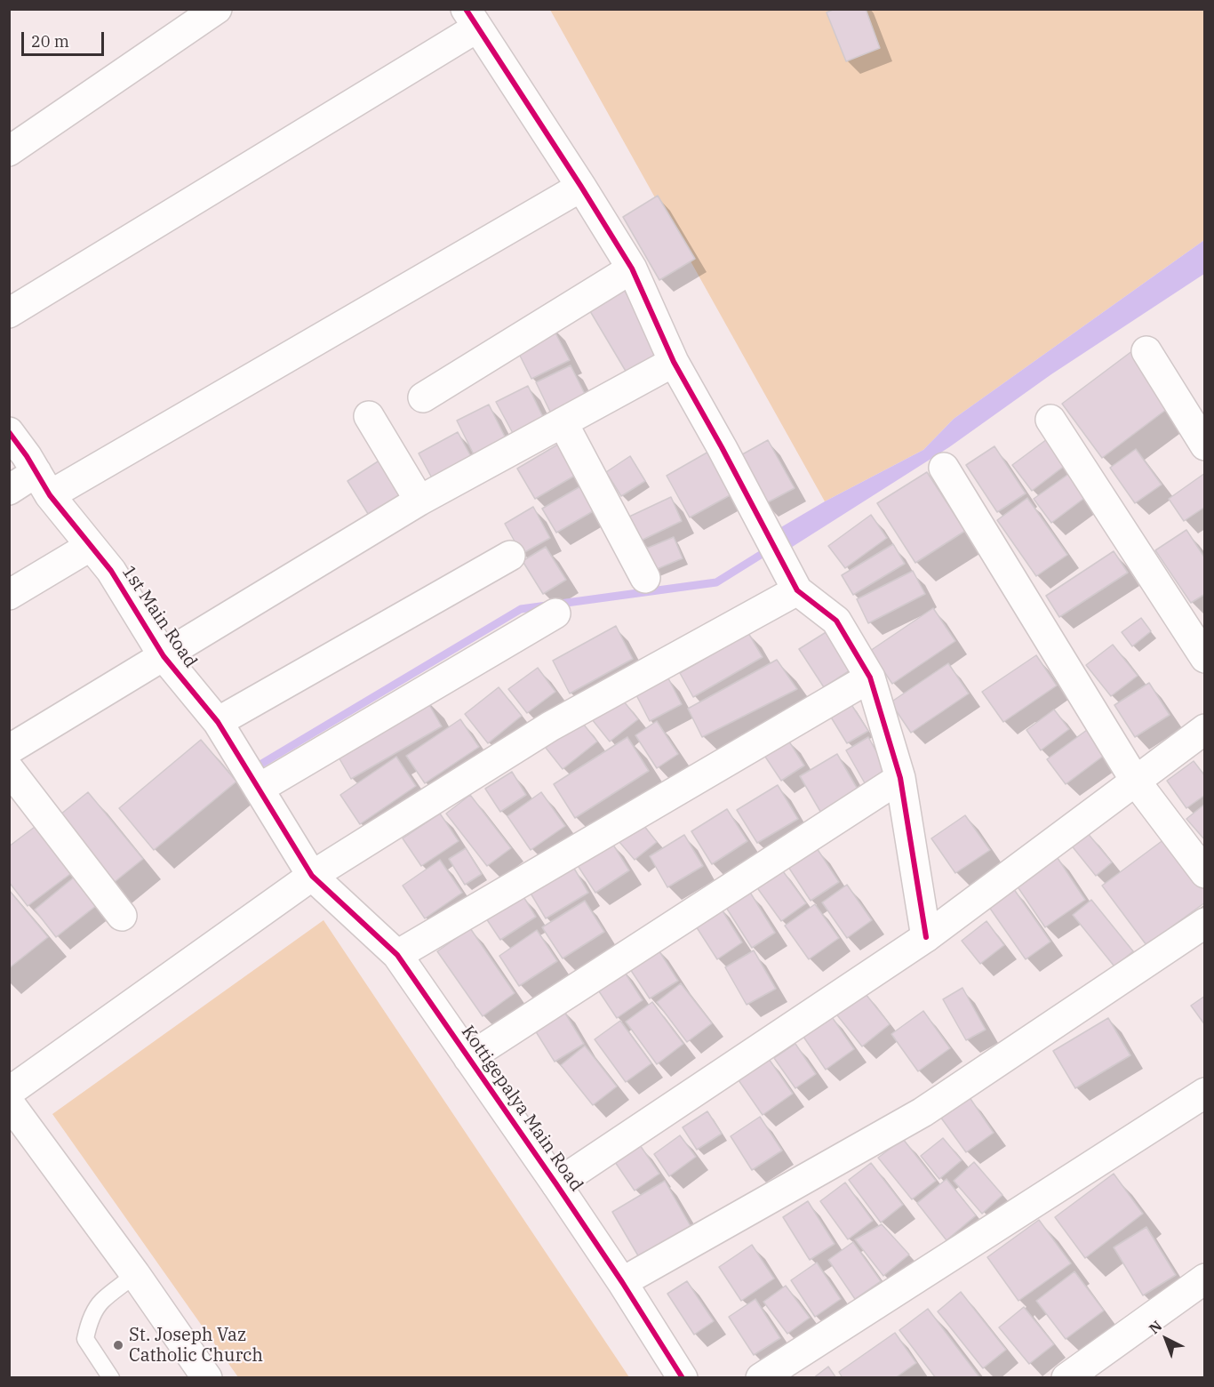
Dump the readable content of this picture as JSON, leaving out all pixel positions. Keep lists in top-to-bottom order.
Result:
{
  "streets": {
    "street": ["1st Main Road", "Kottigepalya Main Road"]
  },
  "crossings": [
    ["1st Main Road", "Kottigepalya Main Road"]
  ],
  "places": ["St. Joseph Vaz Catholic Church"],
  "scale_bar": "20 m",
  "north": "top left"
}
